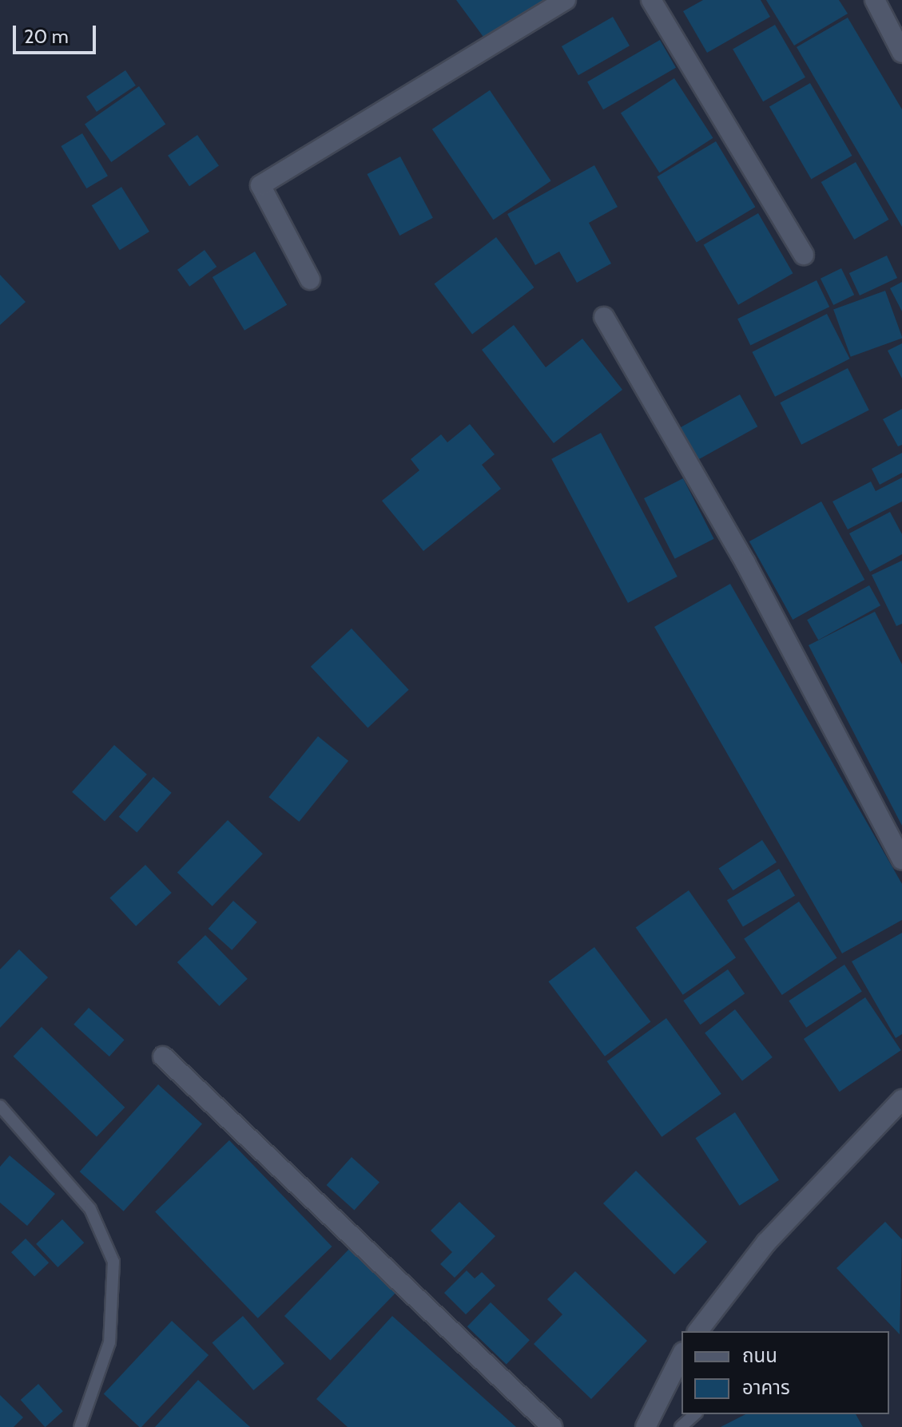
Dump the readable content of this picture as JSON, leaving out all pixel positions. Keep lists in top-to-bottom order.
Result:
{
  "legend": ["ถนน", "อาคาร"],
  "scale_bar": "20 m"
}
